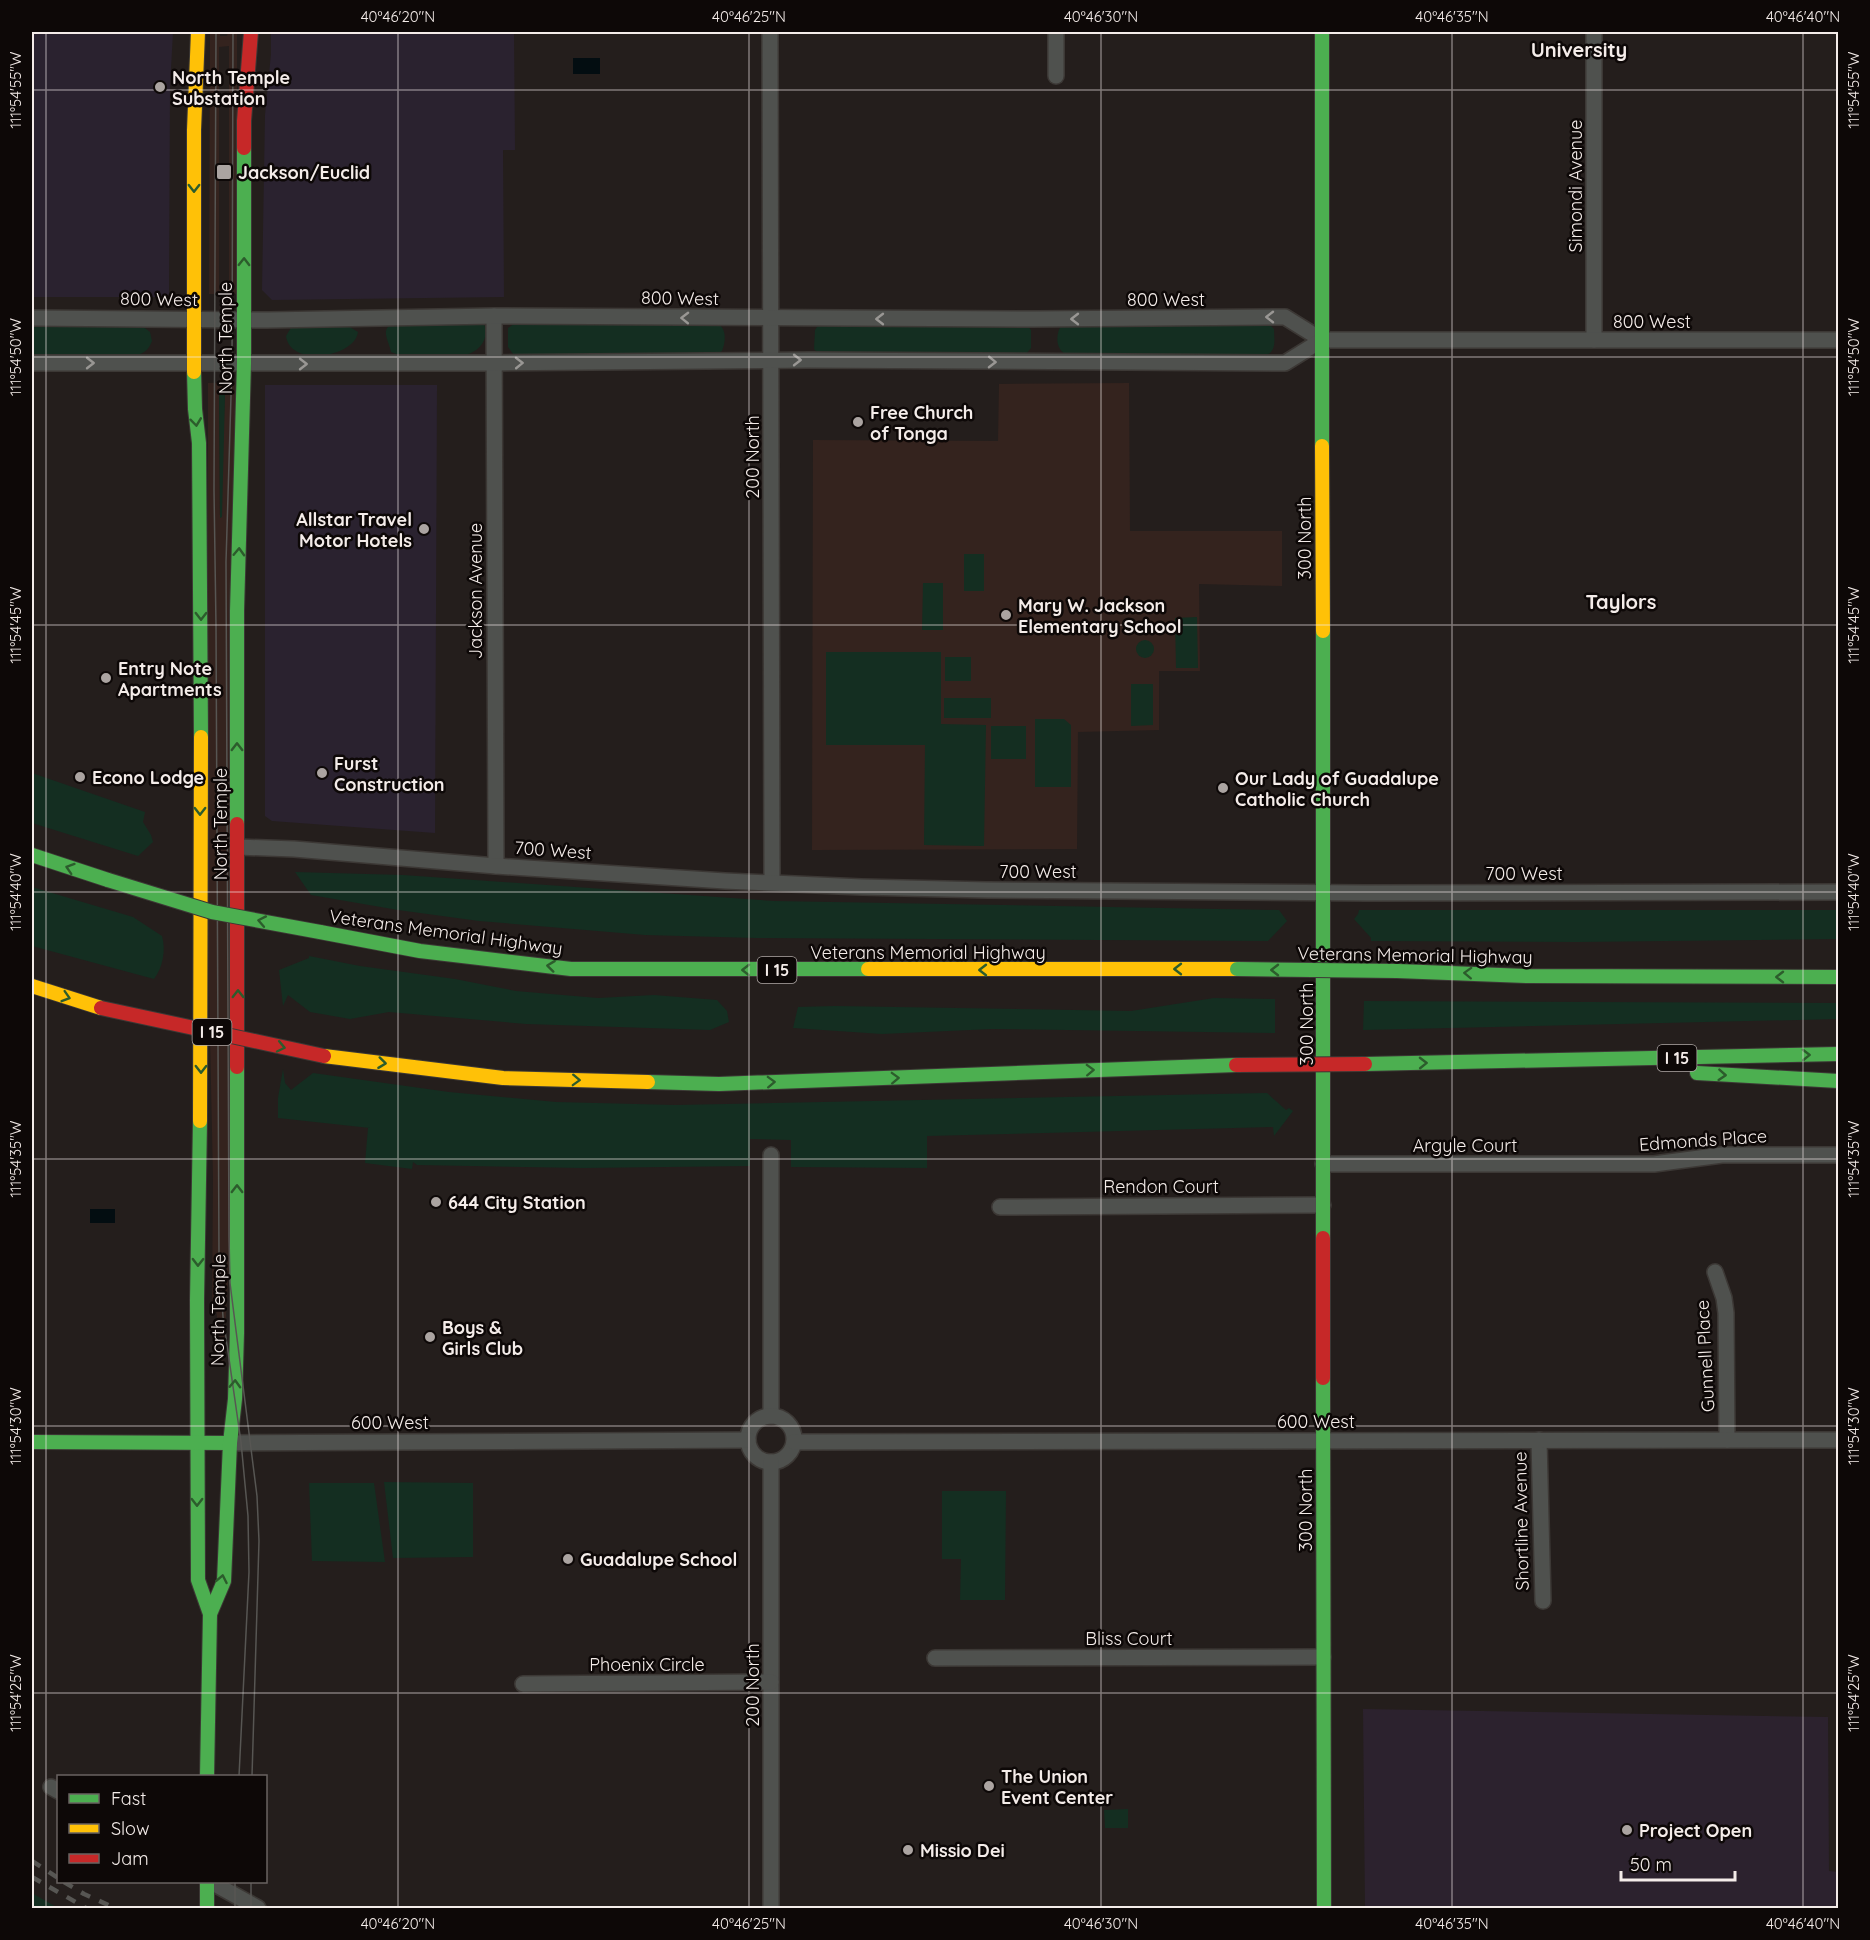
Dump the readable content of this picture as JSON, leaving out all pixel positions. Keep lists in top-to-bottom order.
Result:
{
  "streets": {
    "main road": [
      "North Temple",
      "300 North",
      "Veterans Memorial Highway",
      "I 15",
      "600 West"
    ],
    "street": [
      "Simondi Avenue",
      "800 West",
      "200 North",
      "Jackson Avenue",
      "700 West",
      "Edmonds Place",
      "Argyle Court",
      "Rendon Court",
      "Gunnell Place",
      "Shortline Avenue",
      "Bliss Court",
      "Phoenix Circle"
    ]
  },
  "crossings": [
    ["Simondi Avenue", "800 West"],
    ["800 West", "North Temple"],
    ["800 West", "200 North"],
    ["800 West", "300 North"],
    ["800 West", "Jackson Avenue"],
    ["North Temple", "700 West"],
    ["North Temple", "600 West"],
    ["200 North", "700 West"],
    ["200 North", "600 West"],
    ["200 North", "Phoenix Circle"],
    ["300 North", "700 West"],
    ["300 North", "Argyle Court"],
    ["300 North", "Rendon Court"],
    ["300 North", "600 West"],
    ["300 North", "Bliss Court"],
    ["Jackson Avenue", "700 West"],
    ["Edmonds Place", "Argyle Court"],
    ["Gunnell Place", "600 West"],
    ["600 West", "Shortline Avenue"]
  ],
  "districts": ["University", "Taylors"],
  "places": {
    "other": [
      "North Temple Substation",
      "Free Church of Tonga",
      "Allstar Travel Motor Hotels",
      "Mary W. Jackson Elementary School",
      "Entry Note Apartments",
      "Furst Construction",
      "Econo Lodge",
      "Our Lady of Guadalupe Catholic Church",
      "644 City Station",
      "Boys & Girls Club",
      "Guadalupe School",
      "The Union Event Center",
      "Project Open",
      "Missio Dei"
    ],
    "transit": ["Jackson/Euclid"]
  },
  "legend": ["Fast", "Slow", "Jam"],
  "scale_bar": "50 m",
  "coordinates": [
    "40°46'20\"N",
    "40°46'25\"N",
    "40°46'30\"N",
    "40°46'35\"N",
    "40°46'40\"N",
    "111°54'55\"W",
    "111°54'50\"W",
    "111°54'45\"W",
    "111°54'40\"W",
    "111°54'35\"W",
    "111°54'30\"W",
    "111°54'25\"W"
  ]
}
